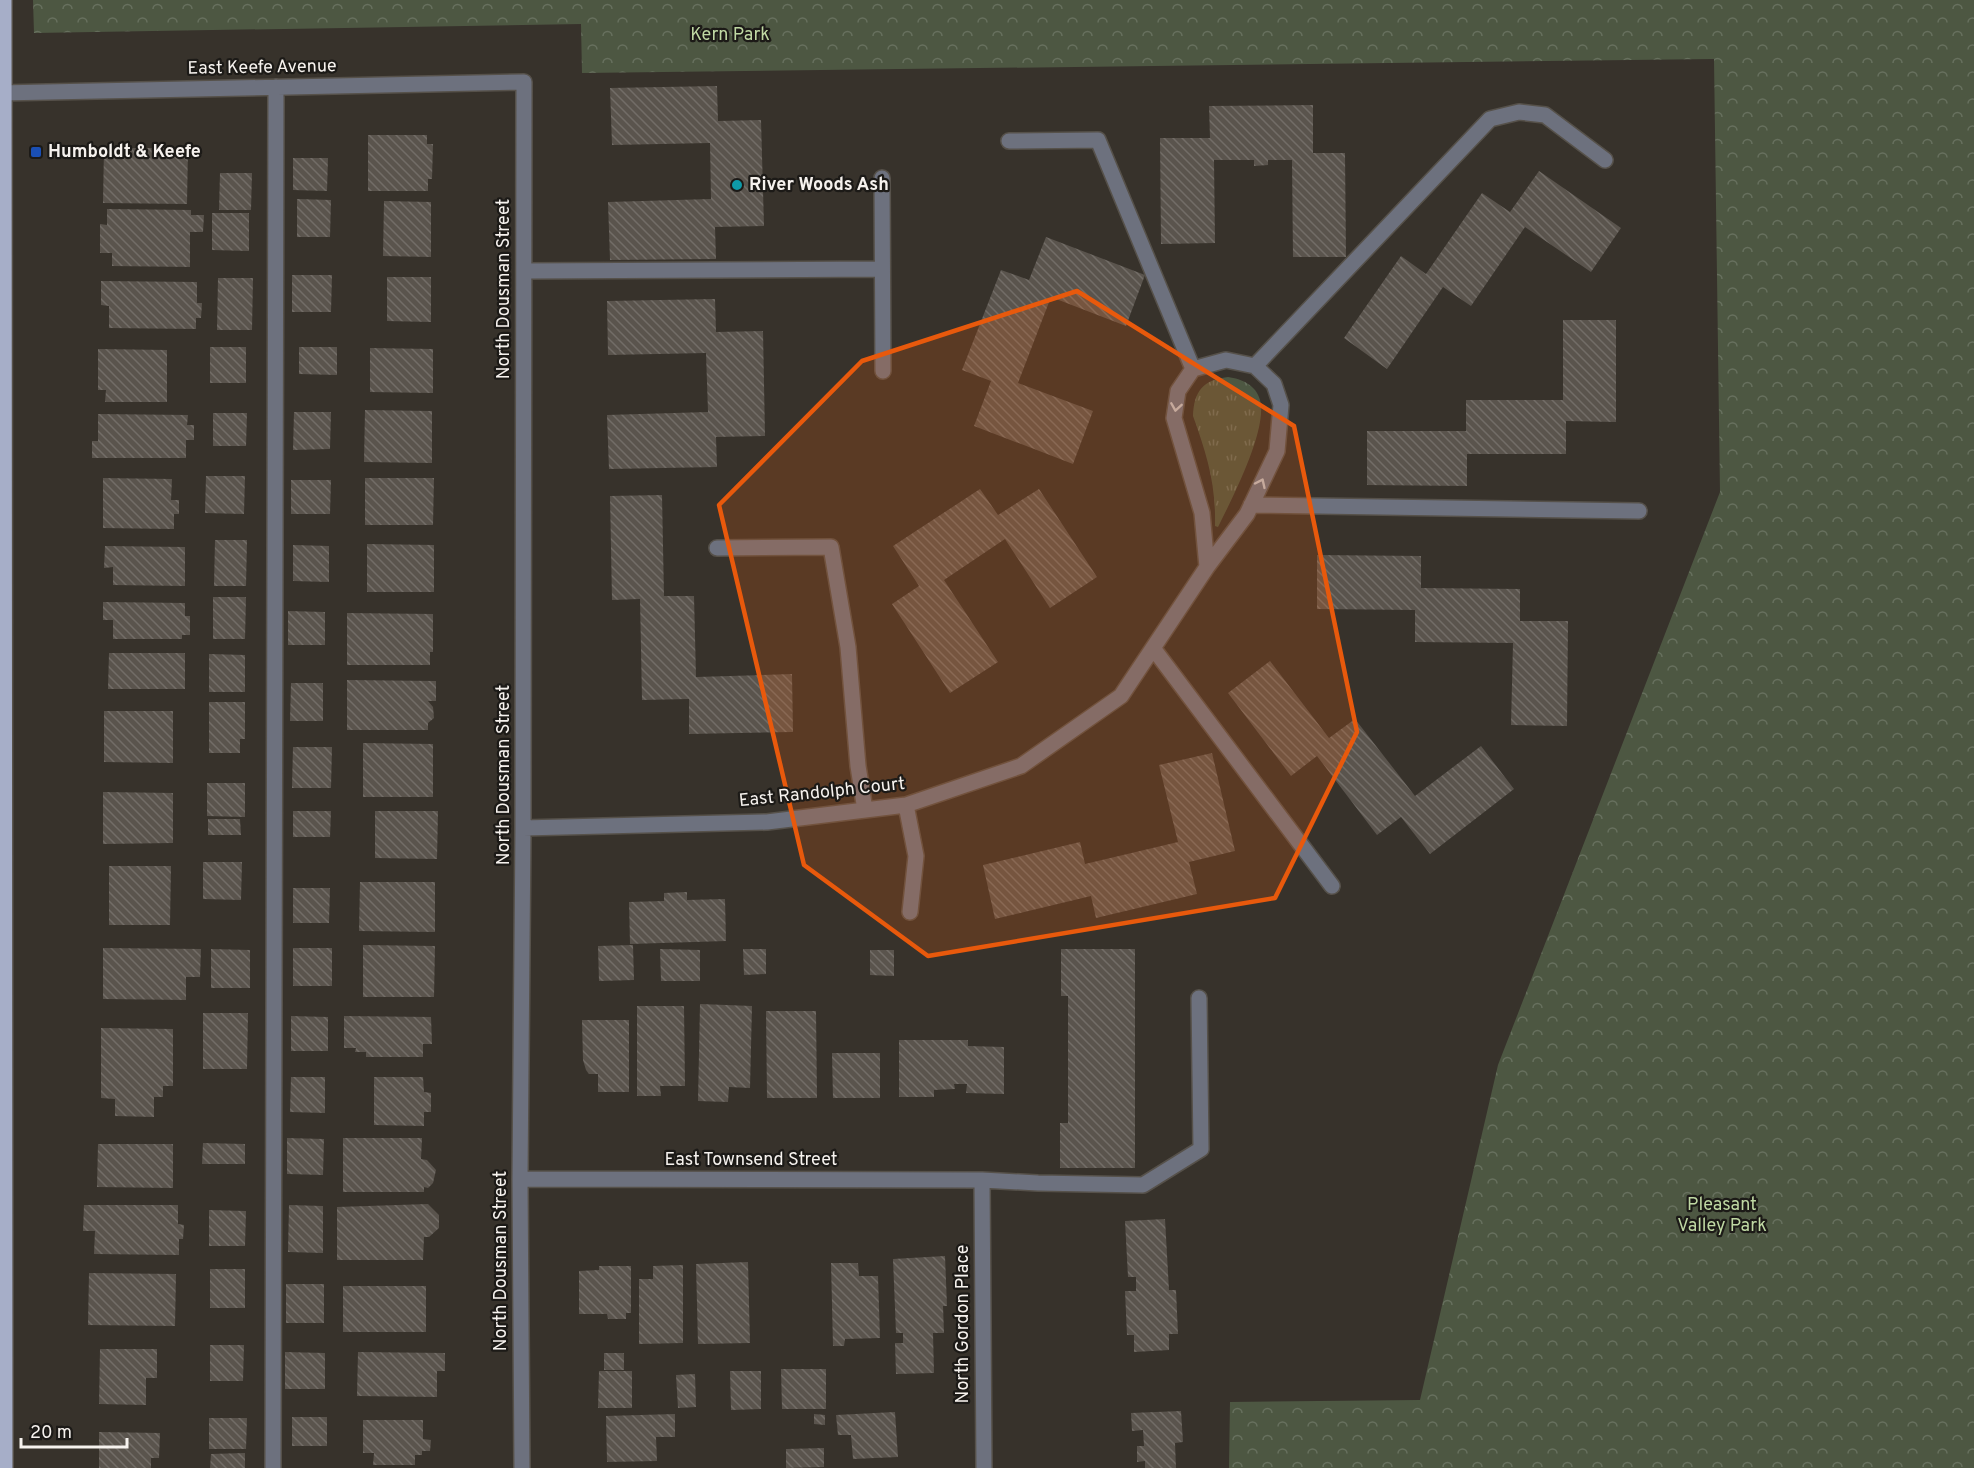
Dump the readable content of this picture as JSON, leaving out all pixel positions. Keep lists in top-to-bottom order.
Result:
{
  "streets": {
    "street": [
      "East Keefe Avenue",
      "North Dousman Street",
      "East Randolph Court",
      "East Townsend Street",
      "North Gordon Place"
    ]
  },
  "crossings": [
    ["East Keefe Avenue", "North Dousman Street"],
    ["North Dousman Street", "East Randolph Court"],
    ["North Dousman Street", "East Townsend Street"],
    ["East Townsend Street", "North Gordon Place"]
  ],
  "parks": ["Kern Park", "Pleasant Valley Park"],
  "places": {
    "transit": ["Humboldt & Keefe"],
    "other": ["River Woods Ash"]
  },
  "scale_bar": "20 m"
}
